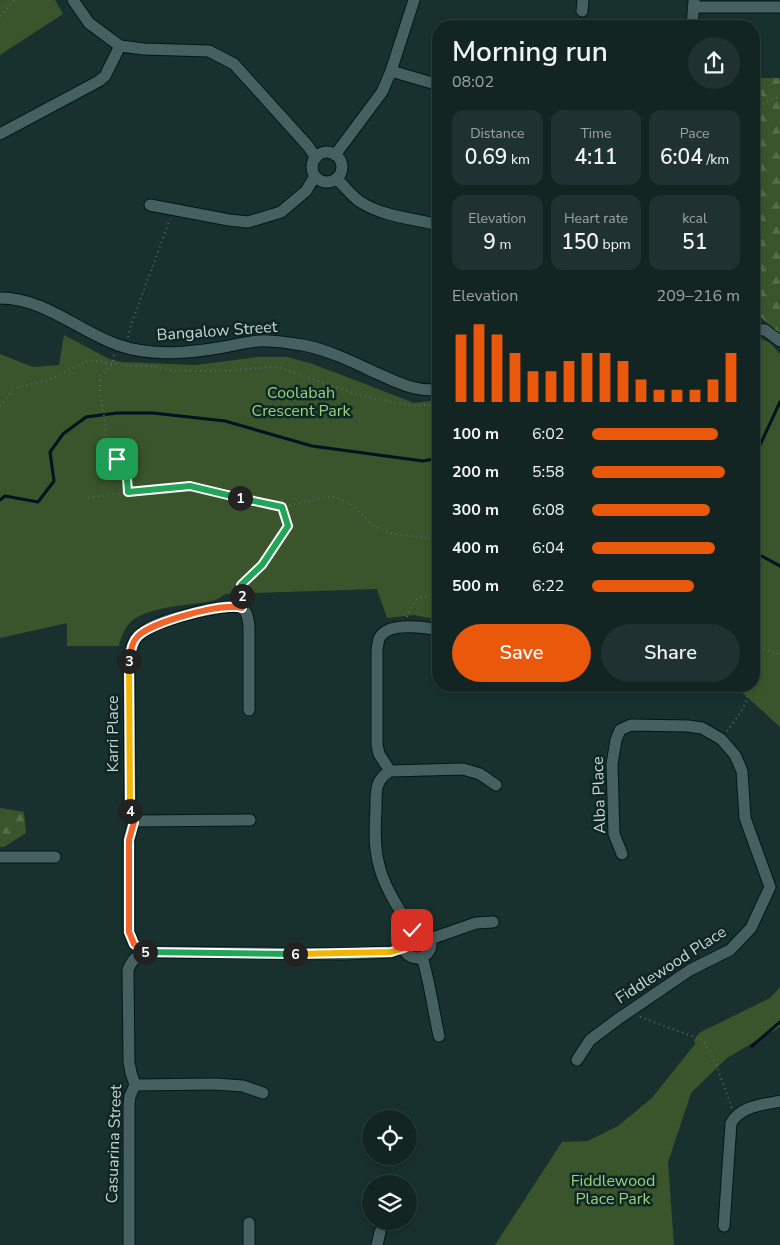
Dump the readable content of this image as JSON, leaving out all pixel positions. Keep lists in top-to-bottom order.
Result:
{
  "streets": {
    "street": [
      "Bangalow Street",
      "Karri Place",
      "Alba Place",
      "Fiddlewood Place",
      "Casuarina Street"
    ]
  },
  "crossings": [
    ["Karri Place", "Casuarina Street"],
    ["Alba Place", "Fiddlewood Place"]
  ],
  "parks": ["Coolabah Crescent Park", "Fiddlewood Place Park"],
  "page": {
    "heading": ["Morning run", "08:02"],
    "stats": [
      ["Distance", "0.69 km"],
      ["Time", "4:11"],
      ["Pace", "6:04 /km"],
      ["Elevation", "9 m"],
      ["Heart rate", "150 bpm"],
      ["kcal", "51"]
    ],
    "chart": ["Elevation", "209–216 m"],
    "list": [
      {
        "name": "100 m",
        "note": "6:02"
      },
      {
        "name": "200 m",
        "note": "5:58"
      },
      {
        "name": "300 m",
        "note": "6:08"
      },
      {
        "name": "400 m",
        "note": "6:04"
      },
      {
        "name": "500 m",
        "note": "6:22"
      }
    ],
    "pins": [
      "1",
      "2",
      "3",
      "4",
      "5",
      "6"
    ],
    "buttons": ["Save", "Share"]
  }
}
